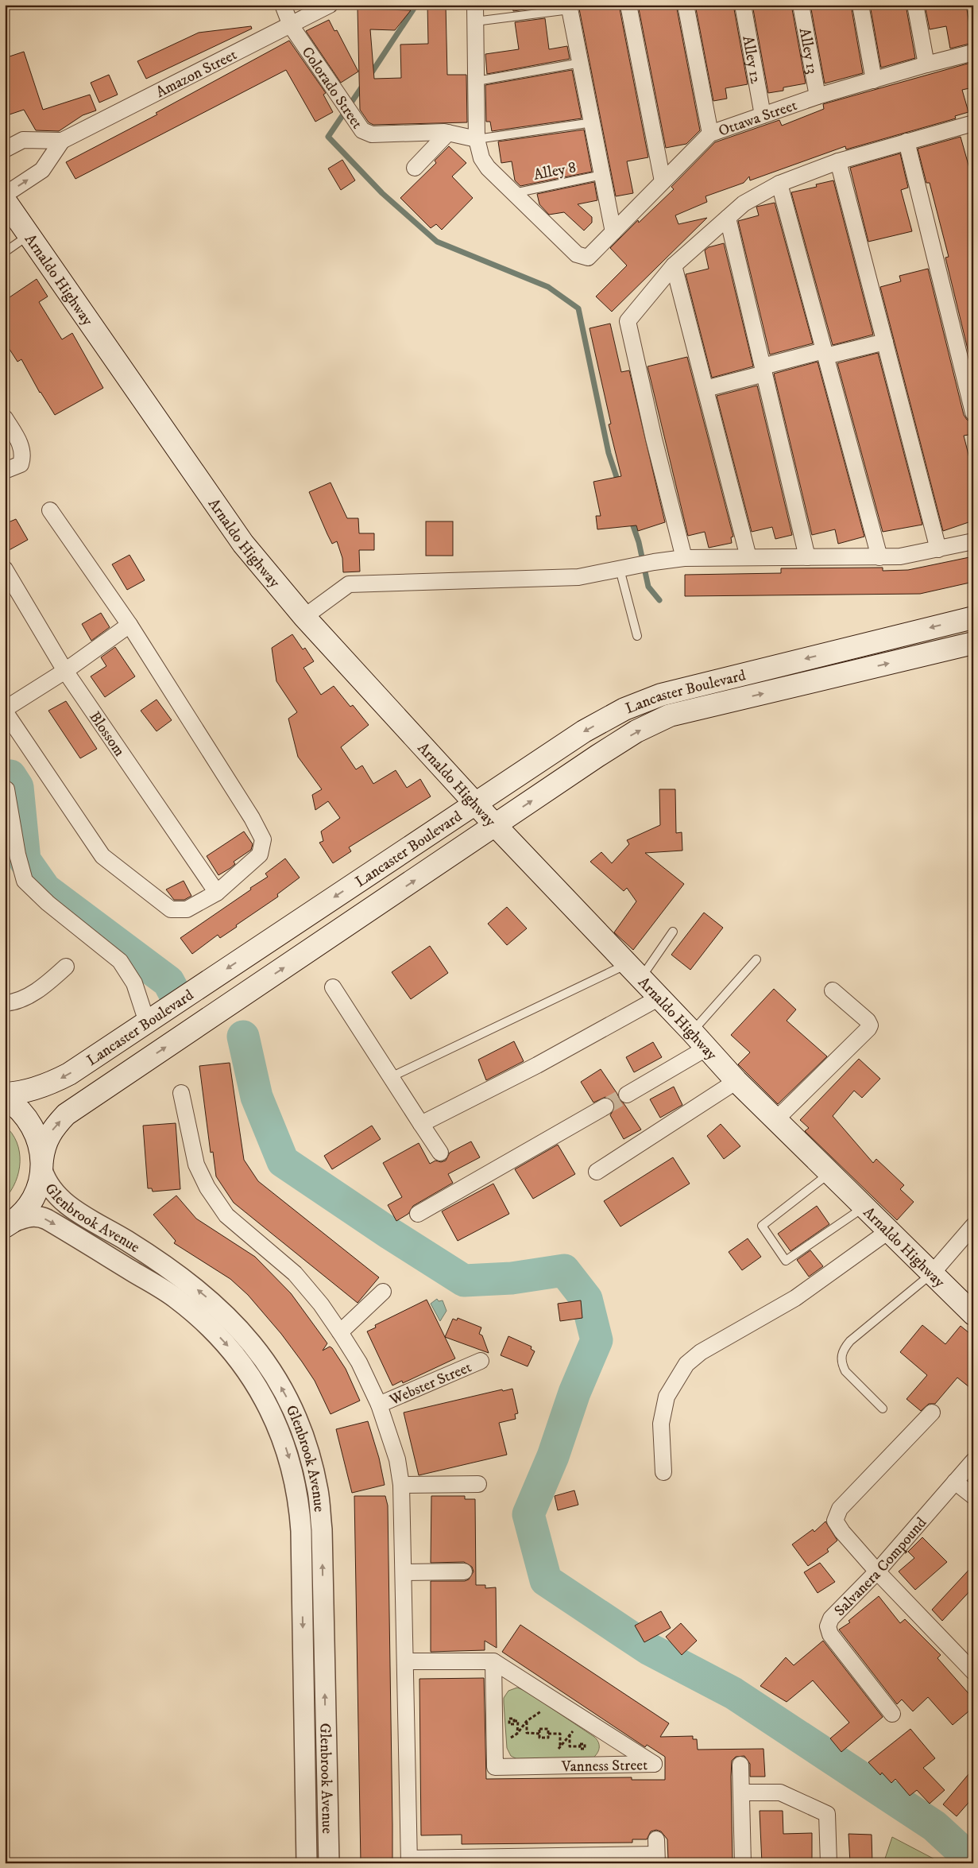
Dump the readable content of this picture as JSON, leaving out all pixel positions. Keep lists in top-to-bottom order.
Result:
{
  "streets": {
    "main road": ["Arnaldo Highway", "Lancaster Boulevard"],
    "street": [
      "Alley 13",
      "Alley 12",
      "Amazon Street",
      "Colorado Street",
      "Ottawa Street",
      "Blossom",
      "Glenbrook Avenue",
      "Webster Street",
      "Salvanera Compound",
      "Vanness Street"
    ],
    "lane": ["Alley 8"]
  },
  "crossings": [
    ["Alley 13", "Ottawa Street"],
    ["Alley 12", "Ottawa Street"],
    ["Amazon Street", "Colorado Street"],
    ["Ottawa Street", "Alley 8"],
    ["Arnaldo Highway", "Lancaster Boulevard"],
    ["Lancaster Boulevard", "Glenbrook Avenue"]
  ]
}
